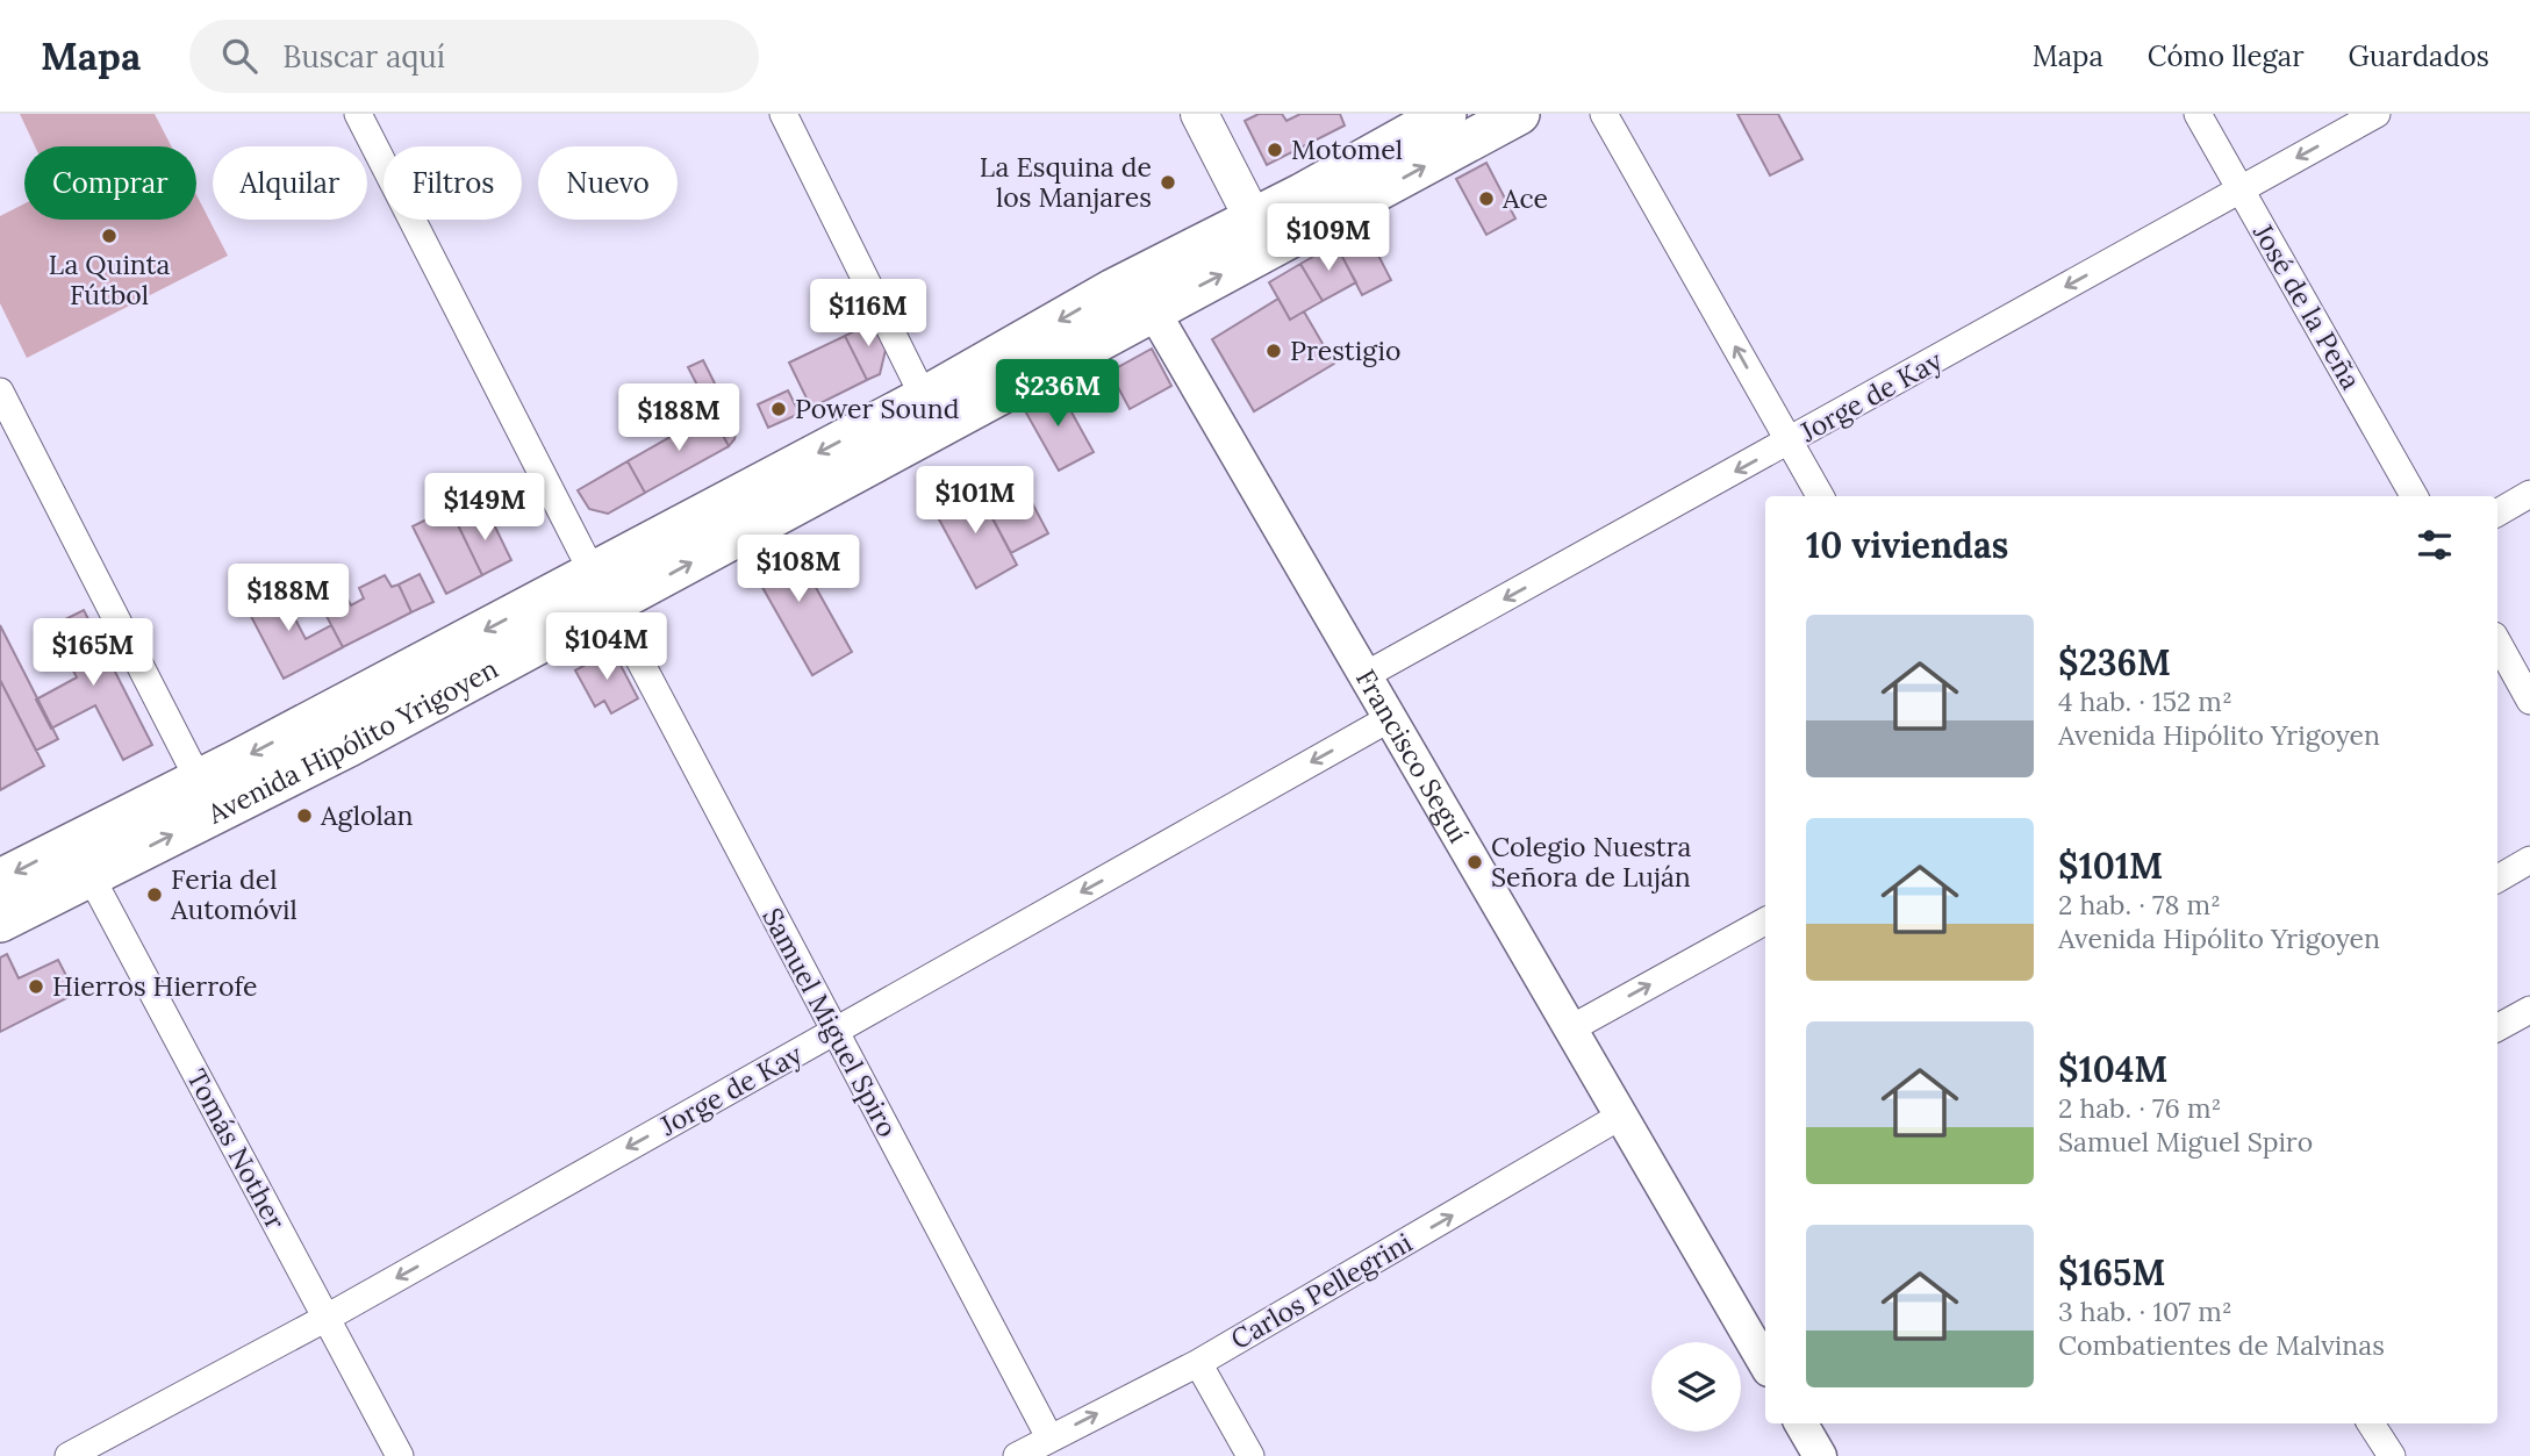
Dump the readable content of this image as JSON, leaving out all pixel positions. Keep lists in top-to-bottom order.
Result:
{
  "streets": {
    "main road": ["Avenida Hipólito Yrigoyen"],
    "street": [
      "José de la Peña",
      "Jorge de Kay",
      "Francisco Seguí",
      "Samuel Miguel Spiro",
      "Tomás Nother",
      "Carlos Pellegrini"
    ]
  },
  "crossings": [
    ["José de la Peña", "Jorge de Kay"],
    ["Jorge de Kay", "Francisco Seguí"],
    ["Jorge de Kay", "Samuel Miguel Spiro"],
    ["Jorge de Kay", "Tomás Nother"],
    ["Avenida Hipólito Yrigoyen", "Francisco Seguí"],
    ["Avenida Hipólito Yrigoyen", "Samuel Miguel Spiro"],
    ["Avenida Hipólito Yrigoyen", "Tomás Nother"],
    ["Francisco Seguí", "Carlos Pellegrini"],
    ["Samuel Miguel Spiro", "Carlos Pellegrini"]
  ],
  "one_way": ["Jorge de Kay", "Carlos Pellegrini"],
  "places": [
    "Motomel",
    "La Esquina de los Manjares",
    "Ace",
    "La Quinta Fútbol",
    "Prestigio",
    "Power Sound",
    "Aglolan",
    "Colegio Nuestra Señora de Luján",
    "Feria del Automóvil",
    "Hierros Hierrofe"
  ],
  "page": {
    "header": "Mapa",
    "search": "Buscar aquí",
    "nav": ["Mapa", "Cómo llegar", "Guardados"],
    "chip": [
      "Comprar",
      "Alquilar",
      "Filtros",
      "Nuevo"
    ],
    "price": [
      "$109M",
      "$116M",
      "$236M",
      "$188M",
      "$101M",
      "$149M",
      "$108M",
      "$188M",
      "$104M",
      "$165M"
    ],
    "heading": "10 viviendas",
    "list": [
      {
        "name": "$236M",
        "note": "4 hab. · 152 m² · Avenida Hipólito Yrigoyen"
      },
      {
        "name": "$101M",
        "note": "2 hab. · 78 m² · Avenida Hipólito Yrigoyen"
      },
      {
        "name": "$104M",
        "note": "2 hab. · 76 m² · Samuel Miguel Spiro"
      },
      {
        "name": "$165M",
        "note": "3 hab. · 107 m² · Combatientes de Malvinas"
      }
    ]
  }
}
